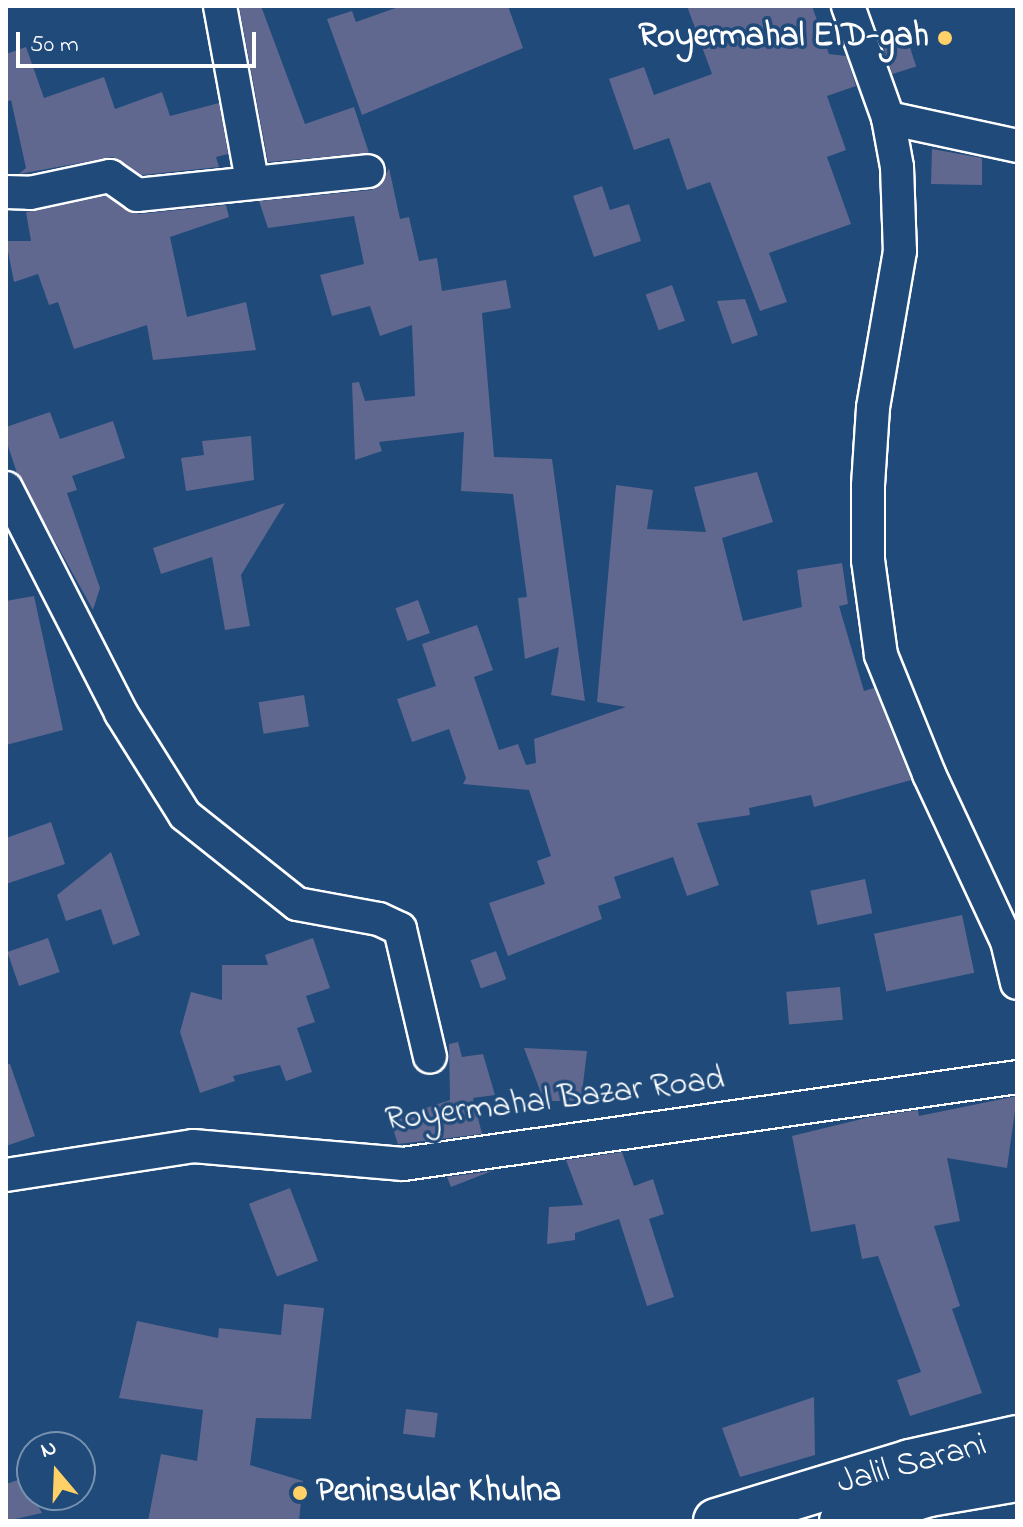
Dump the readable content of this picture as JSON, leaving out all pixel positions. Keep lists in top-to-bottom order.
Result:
{
  "streets": {
    "main road": ["Jalil Sarani"],
    "street": ["Royermahal Bazar Road"]
  },
  "places": ["Royermahal EID-gah", "Peninsular Khulna"],
  "scale_bar": "50 m",
  "north": "top"
}
